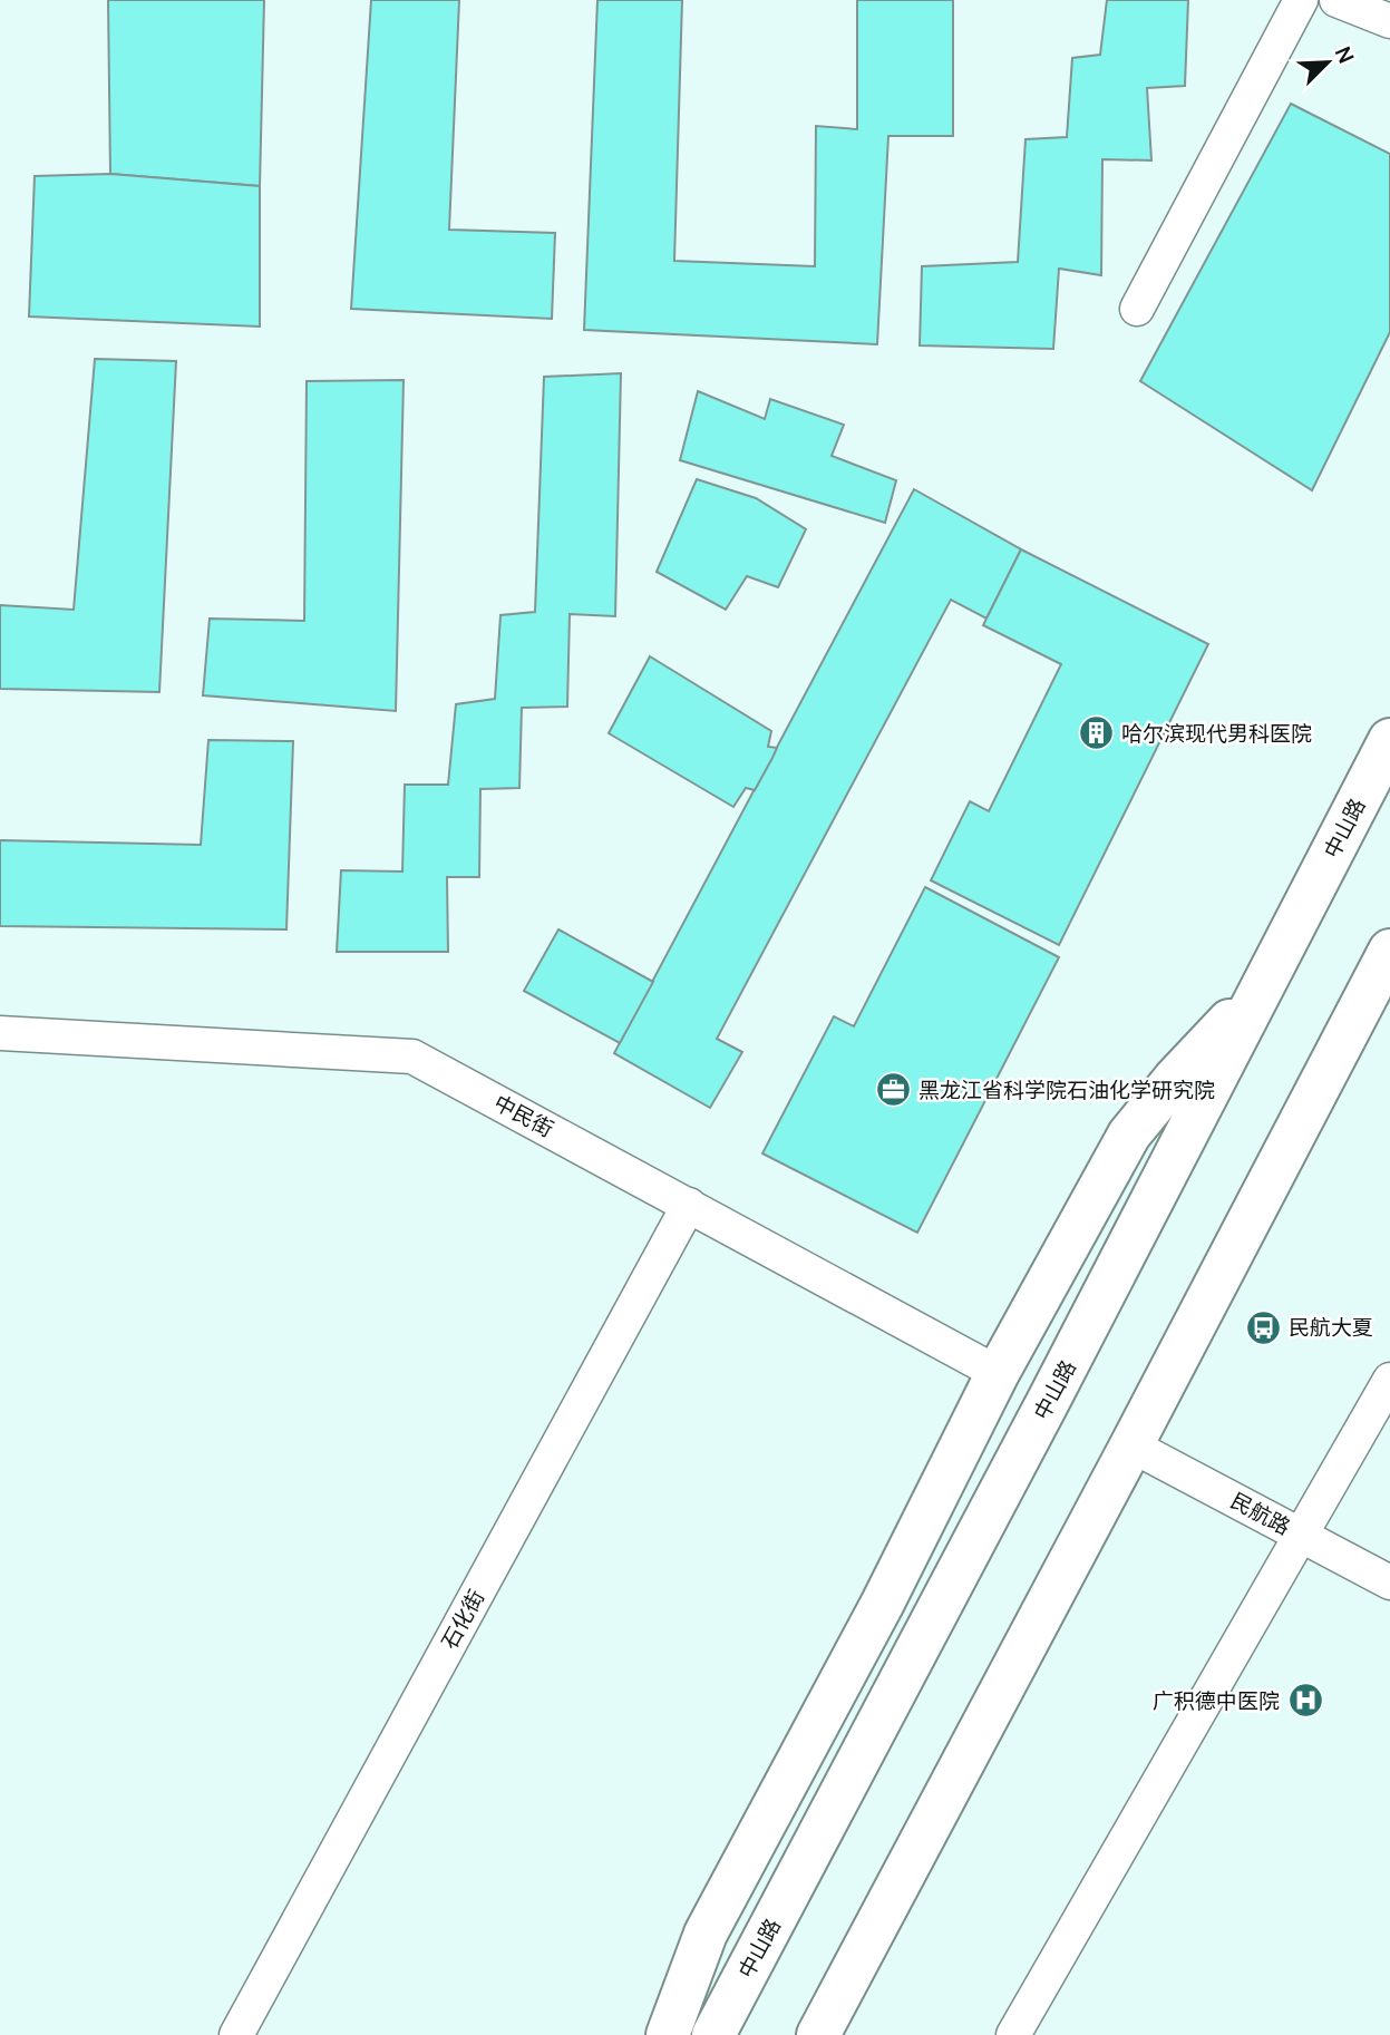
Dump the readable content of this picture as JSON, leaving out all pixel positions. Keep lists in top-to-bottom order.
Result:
{
  "streets": {
    "main road": ["中山路"],
    "street": ["中民街", "民航路", "石化街"]
  },
  "crossings": [
    ["中民街", "石化街"]
  ],
  "places": {
    "building": ["哈尔滨现代男科医院"],
    "office": ["黑龙江省科学院石油化学研究院"],
    "bus stop": ["民航大夏"],
    "hospital": ["广积德中医院"]
  },
  "north": "top right"
}
